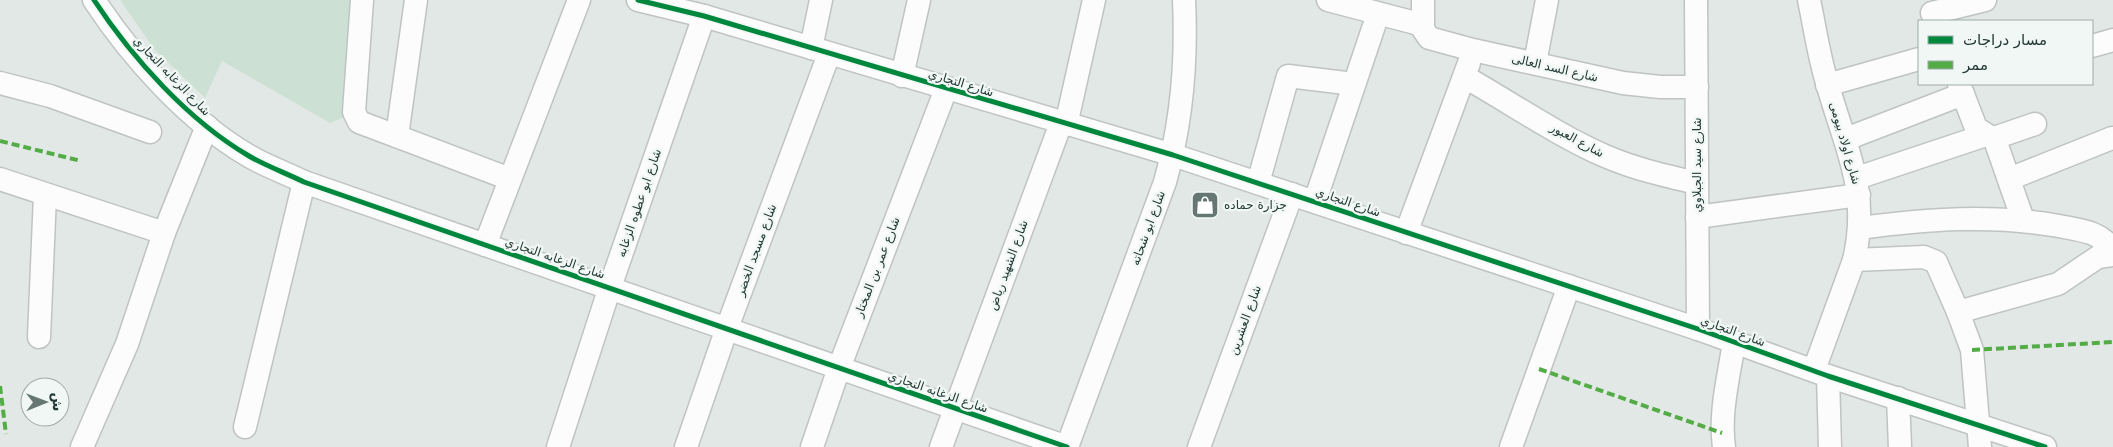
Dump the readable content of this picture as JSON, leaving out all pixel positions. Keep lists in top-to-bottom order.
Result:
{
  "streets": {
    "street": [
      "شارع السد العالى",
      "شارع الزغابه التجاري",
      "شارع التجاري",
      "شارع العبور",
      "شارع اولاد بيومى",
      "شارع سيد الجبلاوي",
      "شارع ابو عطوه الزغابه",
      "شارع ابو شحاته",
      "شارع مسجد الخضر",
      "شارع الشهيد رياض",
      "شارع عمر بن المختار",
      "شارع العشرين"
    ]
  },
  "crossings": [
    ["شارع السد العالى", "شارع سيد الجبلاوي"],
    ["شارع الزغابه التجاري", "شارع ابو عطوه الزغابه"],
    ["شارع الزغابه التجاري", "شارع ابو شحاته"],
    ["شارع الزغابه التجاري", "شارع مسجد الخضر"],
    ["شارع الزغابه التجاري", "شارع الشهيد رياض"],
    ["شارع الزغابه التجاري", "شارع عمر بن المختار"],
    ["شارع التجاري", "شارع اولاد بيومى"],
    ["شارع التجاري", "شارع سيد الجبلاوي"],
    ["شارع التجاري", "شارع ابو عطوه الزغابه"],
    ["شارع التجاري", "شارع ابو شحاته"],
    ["شارع التجاري", "شارع مسجد الخضر"],
    ["شارع التجاري", "شارع الشهيد رياض"],
    ["شارع التجاري", "شارع عمر بن المختار"],
    ["شارع التجاري", "شارع العشرين"],
    ["شارع العبور", "شارع سيد الجبلاوي"]
  ],
  "places": {
    "shop": ["جزارة حماده"]
  },
  "legend": ["مسار دراجات", "ممر"],
  "north": "right"
}
